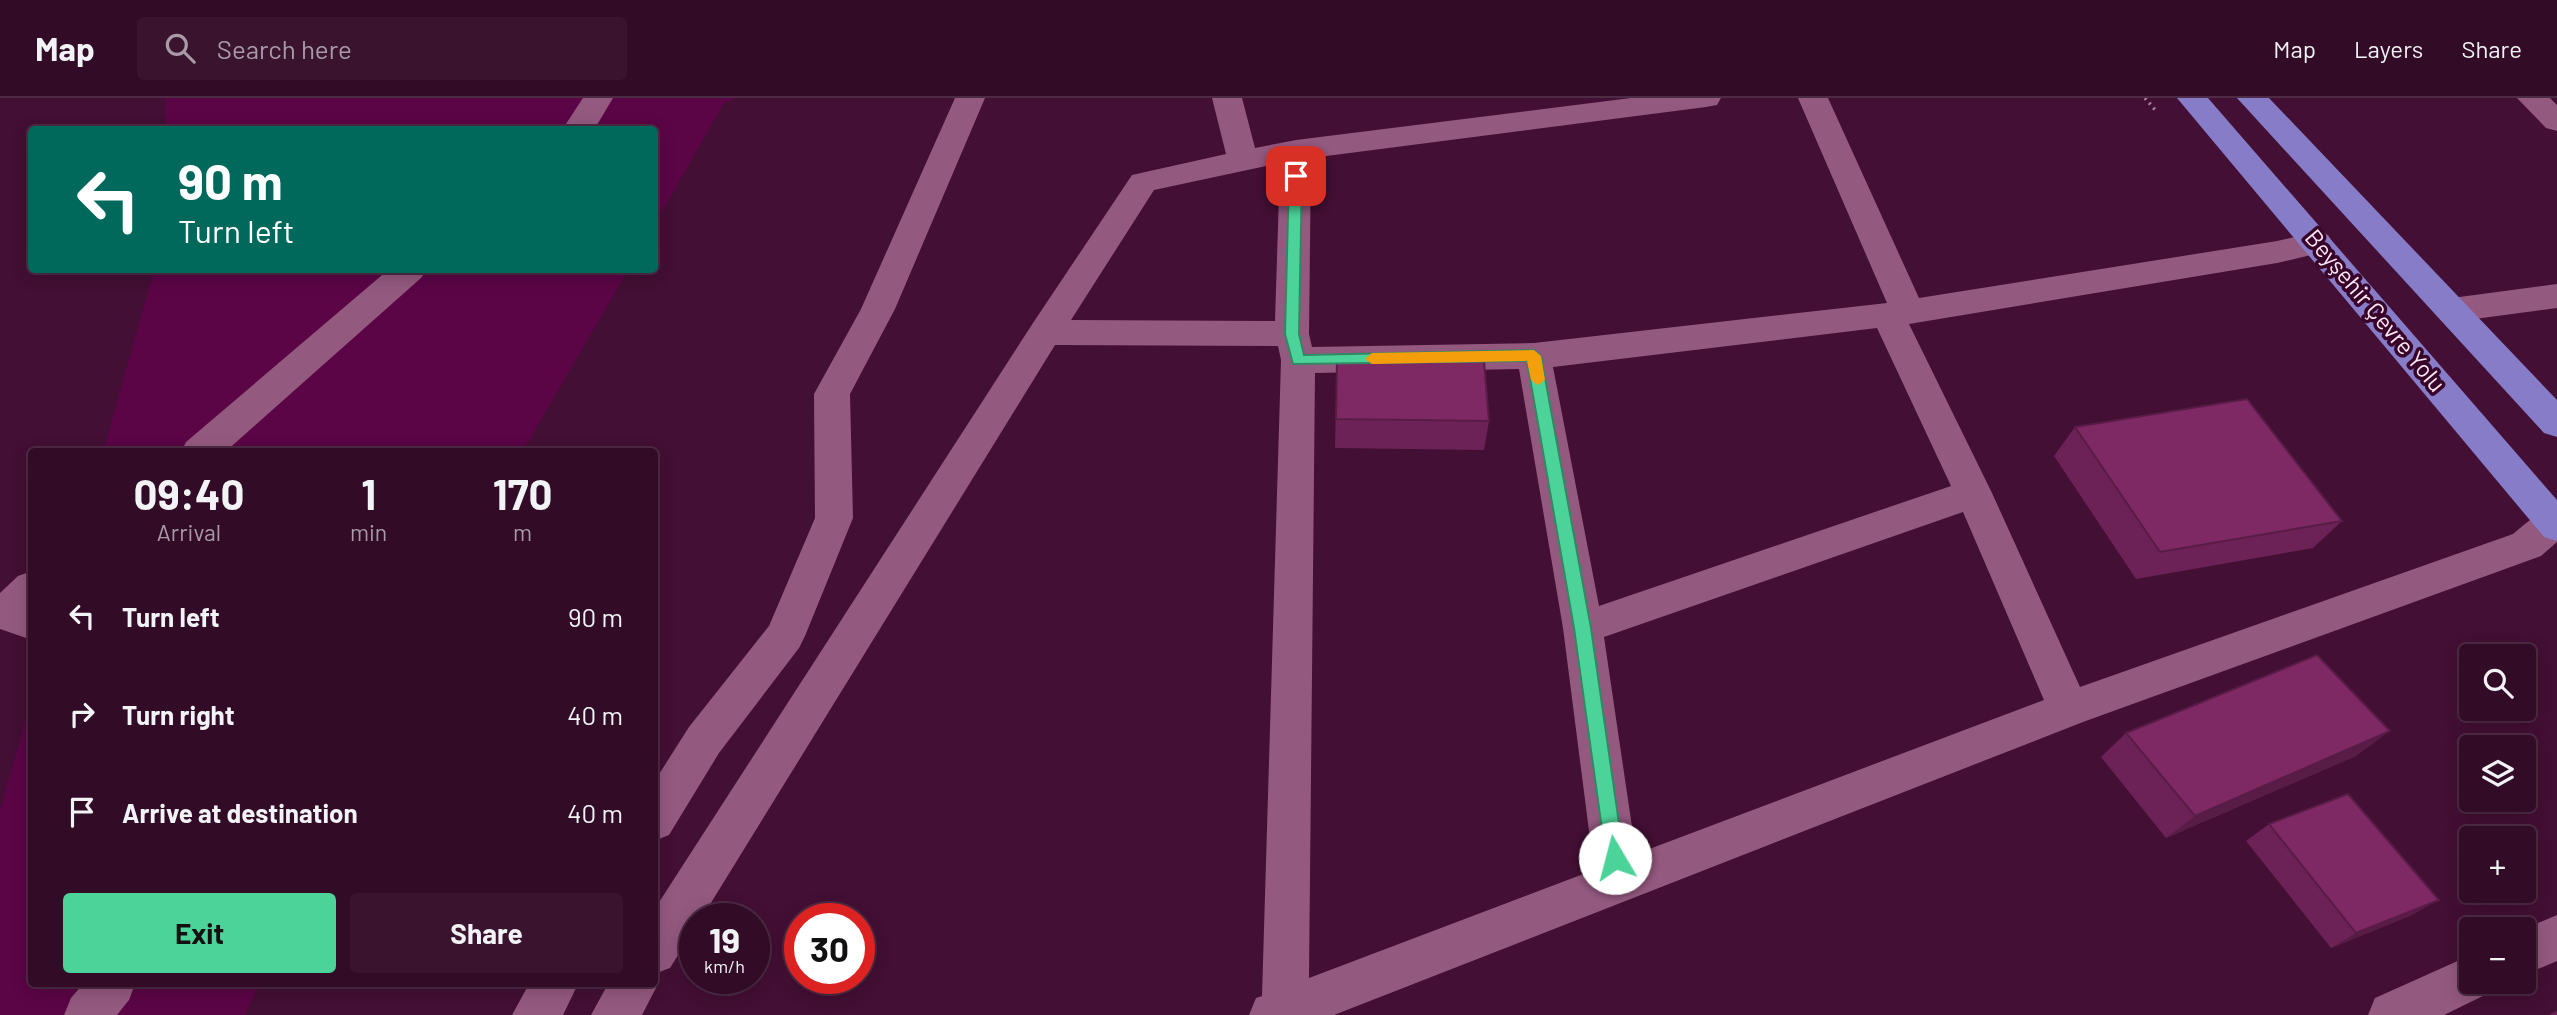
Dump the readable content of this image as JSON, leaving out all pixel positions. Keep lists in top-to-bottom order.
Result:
{
  "streets": {
    "highway": ["Beyşehir Çevre Yolu"]
  },
  "page": {
    "header": "Map",
    "search": "Search here",
    "nav": ["Map", "Layers", "Share"],
    "turn": ["90 m", "Turn left"],
    "eta": [
      "09:40",
      "Arrival",
      "1",
      "min",
      "170",
      "m"
    ],
    "list": [
      {
        "name": "Turn left",
        "value": "90 m"
      },
      {
        "name": "Turn right",
        "value": "40 m"
      },
      {
        "name": "Arrive at destination",
        "value": "40 m"
      }
    ],
    "map_buttons": ["+", "−"],
    "buttons": ["Exit", "Share"],
    "speed": "19 km/h",
    "limit": "30"
  }
}
